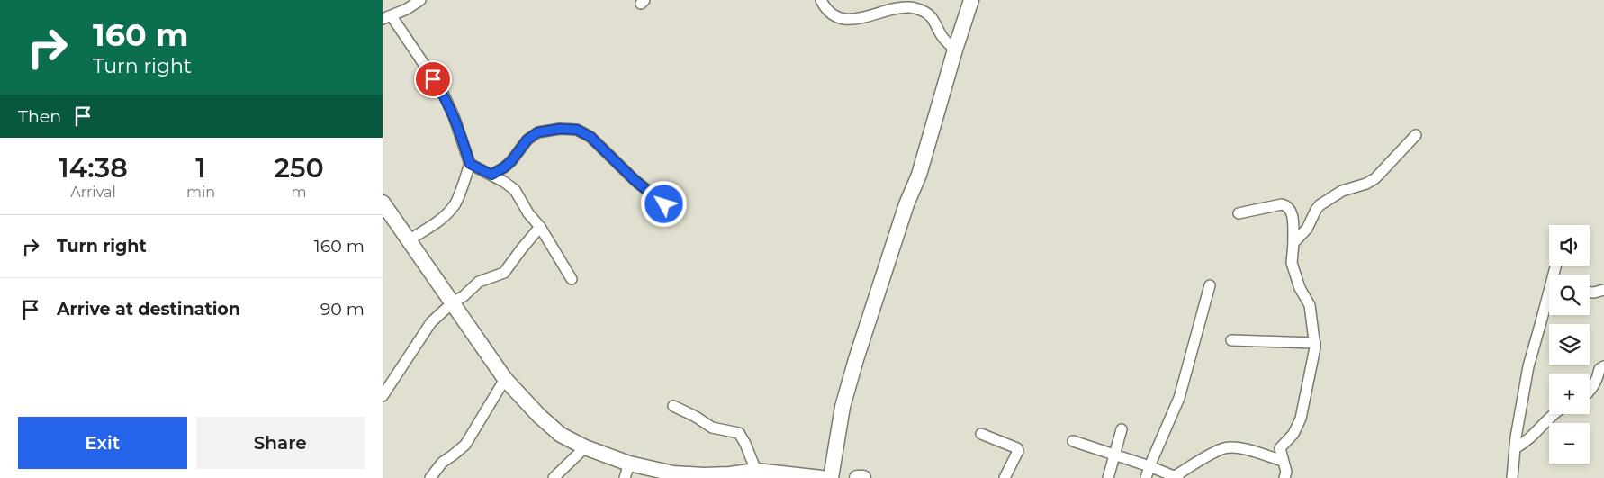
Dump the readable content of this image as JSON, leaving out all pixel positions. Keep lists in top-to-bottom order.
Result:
{
  "page": {
    "turn": ["160 m", "Turn right"],
    "then": "Then",
    "eta": [
      "14:38",
      "Arrival",
      "1",
      "min",
      "250",
      "m"
    ],
    "list": [
      {
        "name": "Turn right",
        "value": "160 m"
      },
      {
        "name": "Arrive at destination",
        "value": "90 m"
      }
    ],
    "map_buttons": ["+", "−"],
    "buttons": ["Exit", "Share"]
  }
}
